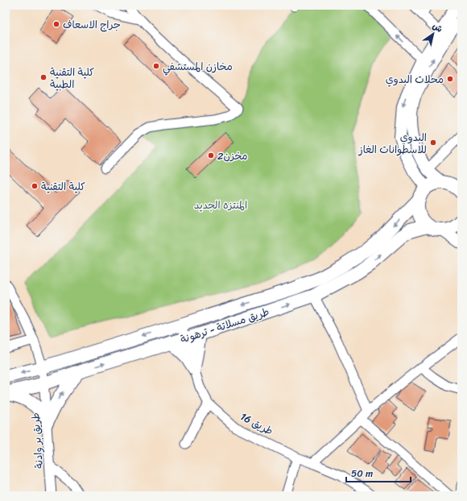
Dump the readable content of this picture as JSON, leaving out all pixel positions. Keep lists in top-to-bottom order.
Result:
{
  "streets": {
    "highway": ["طريق مسلاتة - ترهونة"],
    "street": ["طريق 16", "طريق بر وادنة"]
  },
  "crossings": [
    ["طريق مسلاتة - ترهونة", "طريق 16"],
    ["طريق مسلاتة - ترهونة", "طريق بر وادنة"]
  ],
  "parks": ["المنتزه الجديد"],
  "places": [
    "جراج الاسعاف",
    "مخازن المستشفي",
    "كلية التقنية الطبية",
    "محلات البدوي",
    "البدوي للاسطوانات الغاز",
    "مخزن2",
    "كلية التقنية"
  ],
  "scale_bar": "50 m",
  "north": "top right"
}
